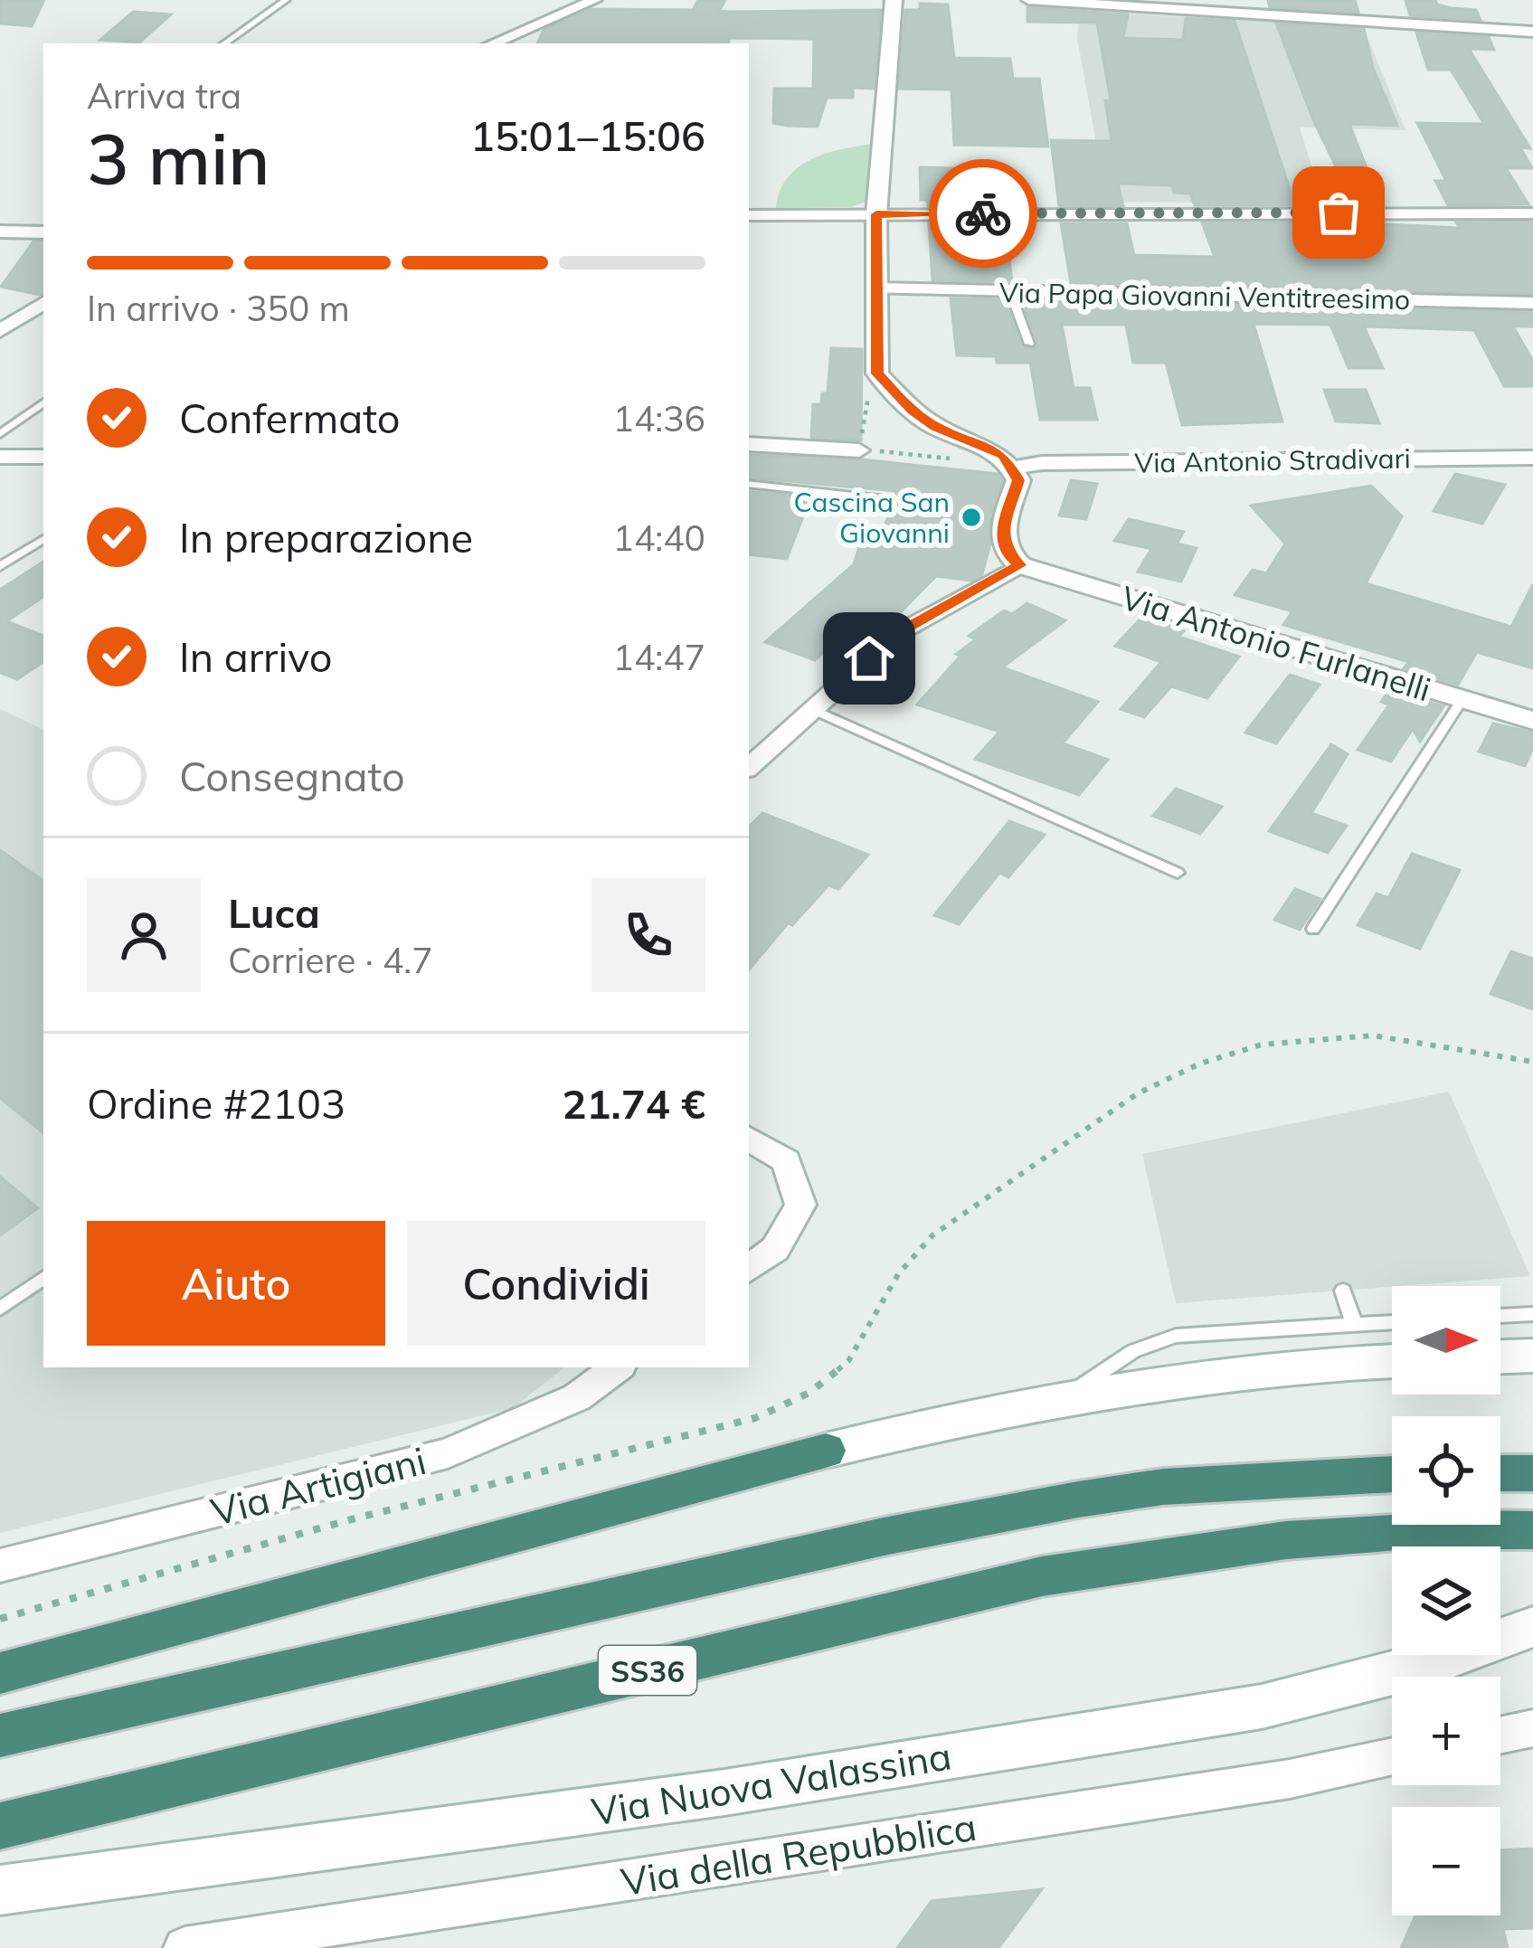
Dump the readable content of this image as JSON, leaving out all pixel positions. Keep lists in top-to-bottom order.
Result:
{
  "streets": {
    "highway": ["SS36"],
    "street": [
      "Via Papa Giovanni Ventitreesimo",
      "Via Antonio Stradivari",
      "Via Antonio Furlanelli",
      "Via Artigiani",
      "Via Nuova Valassina",
      "Via della Repubblica"
    ]
  },
  "places": ["Cascina San Giovanni"],
  "north": "right",
  "page": {
    "heading": ["3 min", "Arriva tra", "15:01–15:06"],
    "panel": [
      "Luca",
      "Corriere · 4.7",
      "Ordine #2103",
      "21.74 €"
    ],
    "bar": "In arrivo · 350 m",
    "list": [
      ["Confermato", "14:36"],
      ["In preparazione", "14:40"],
      ["In arrivo", "14:47"],
      "Consegnato"
    ],
    "buttons": ["Aiuto", "Condividi"],
    "map_buttons": ["+", "−"]
  }
}
